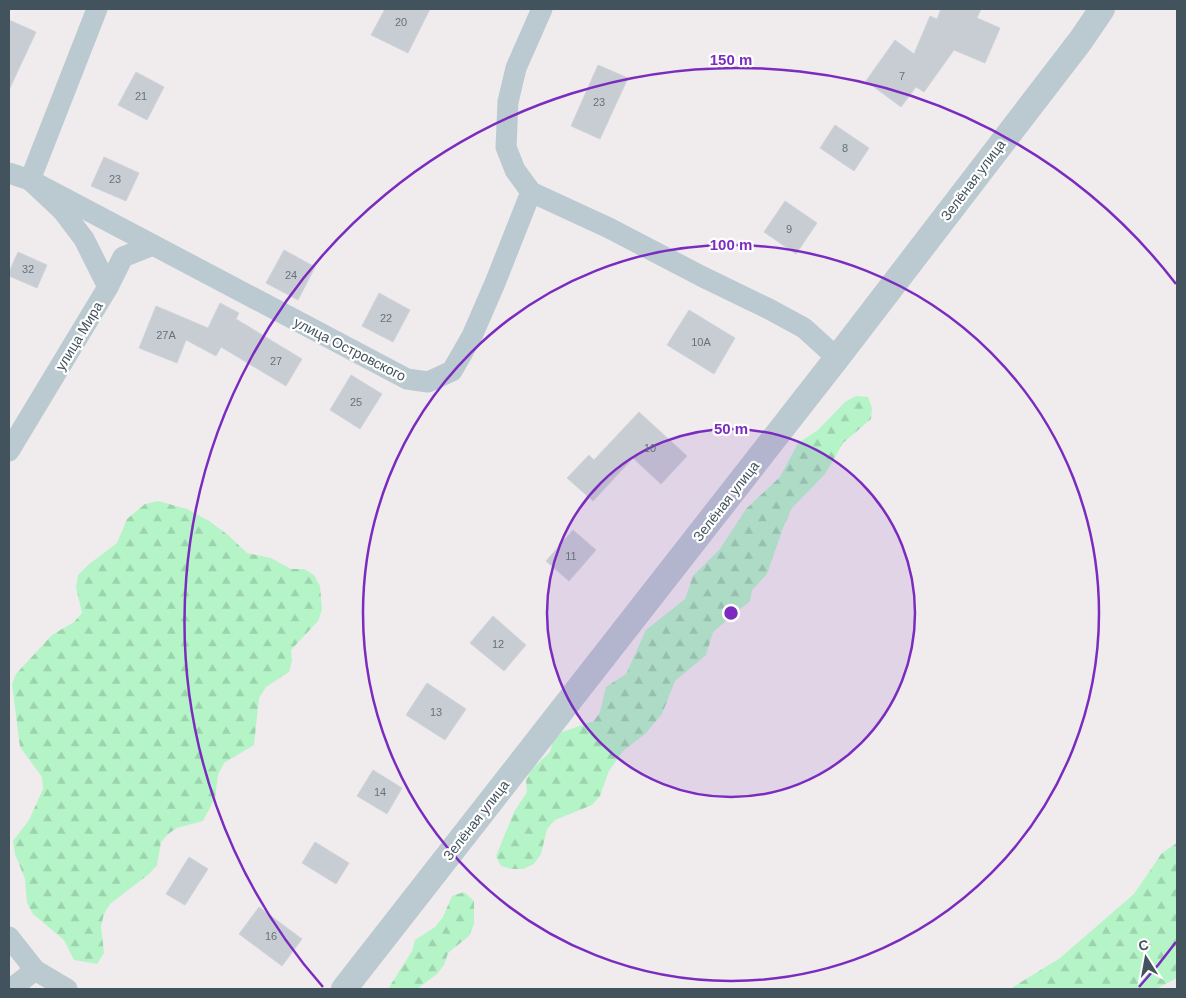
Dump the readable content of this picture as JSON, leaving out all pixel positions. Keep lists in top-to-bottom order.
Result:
{
  "streets": {
    "street": ["Зелёная улица", "улица Мира", "улица Островского"]
  },
  "crossings": [
    ["улица Мира", "улица Островского"]
  ],
  "house_numbers": [
    "20",
    "7",
    "21",
    "23",
    "8",
    "23",
    "9",
    "32",
    "24",
    "22",
    "27А",
    "10А",
    "27",
    "25",
    "10",
    "11",
    "12",
    "13",
    "14",
    "16"
  ],
  "north": "top",
  "rings": ["150 m", "100 m", "50 m"]
}
